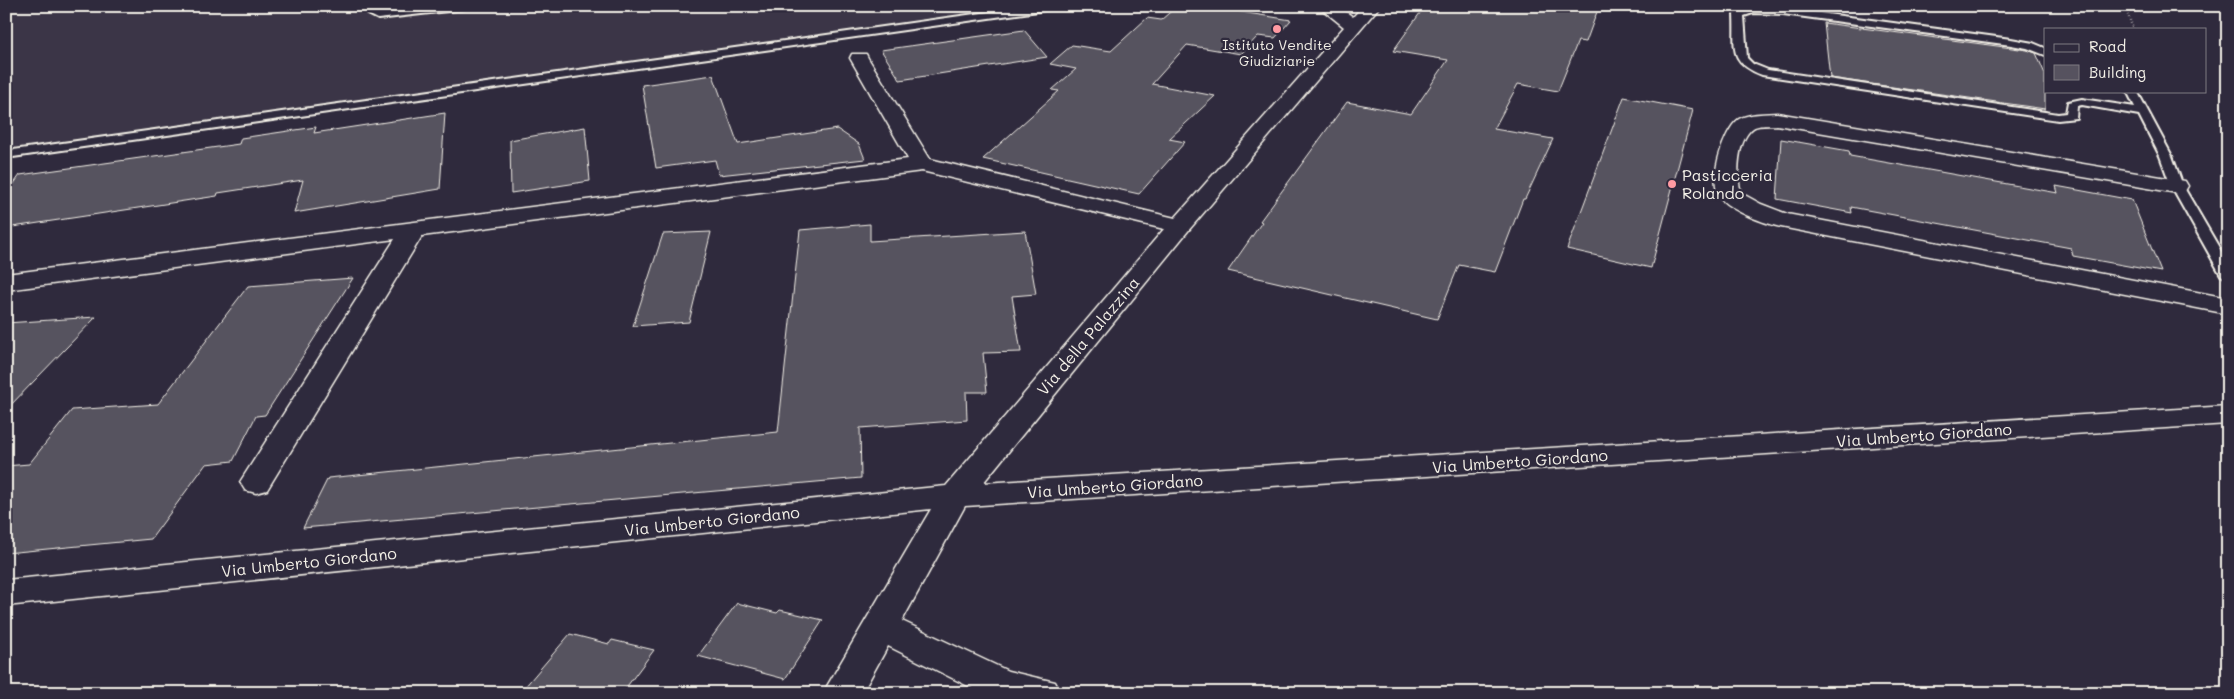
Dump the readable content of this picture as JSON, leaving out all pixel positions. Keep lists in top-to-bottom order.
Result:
{
  "streets": {
    "street": ["Via della Palazzina", "Via Umberto Giordano"]
  },
  "crossings": [
    ["Via della Palazzina", "Via Umberto Giordano"]
  ],
  "places": ["Istituto Vendite Giudiziarie", "Pasticceria Rolando"],
  "legend": ["Road", "Building"]
}
